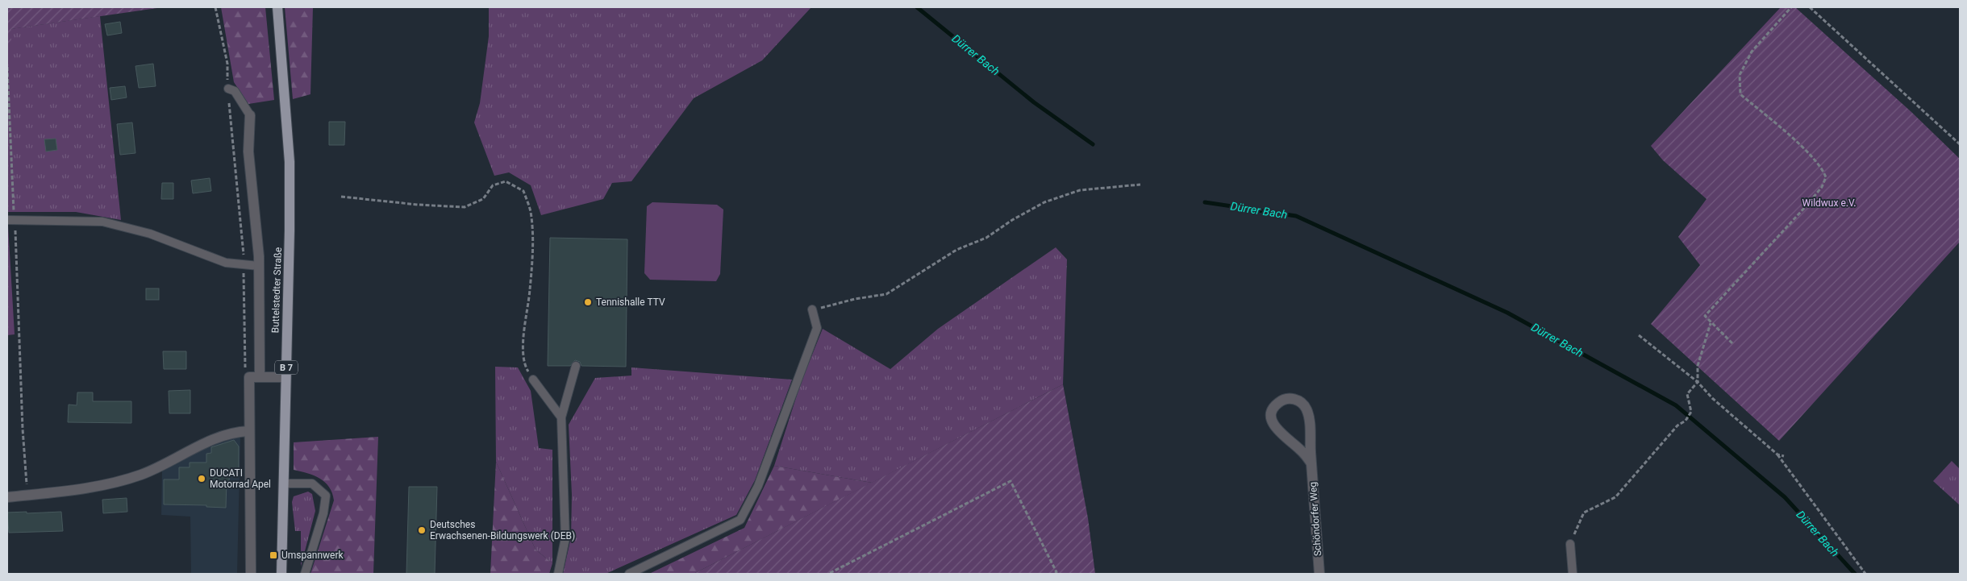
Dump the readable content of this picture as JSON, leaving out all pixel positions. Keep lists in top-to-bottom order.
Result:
{
  "streets": {
    "main road": ["Buttelstedter Straße", "B 7"],
    "street": ["Schöndorfer Weg"]
  },
  "water": ["Dürrer Bach"],
  "parks": ["Wildwux e.V."],
  "places": {
    "other": ["Tennishalle TTV", "DUCATI Motorrad Apel", "Deutsches Erwachsenen-Bildungswerk (DEB)"],
    "transit": ["Umspannwerk"]
  }
}
